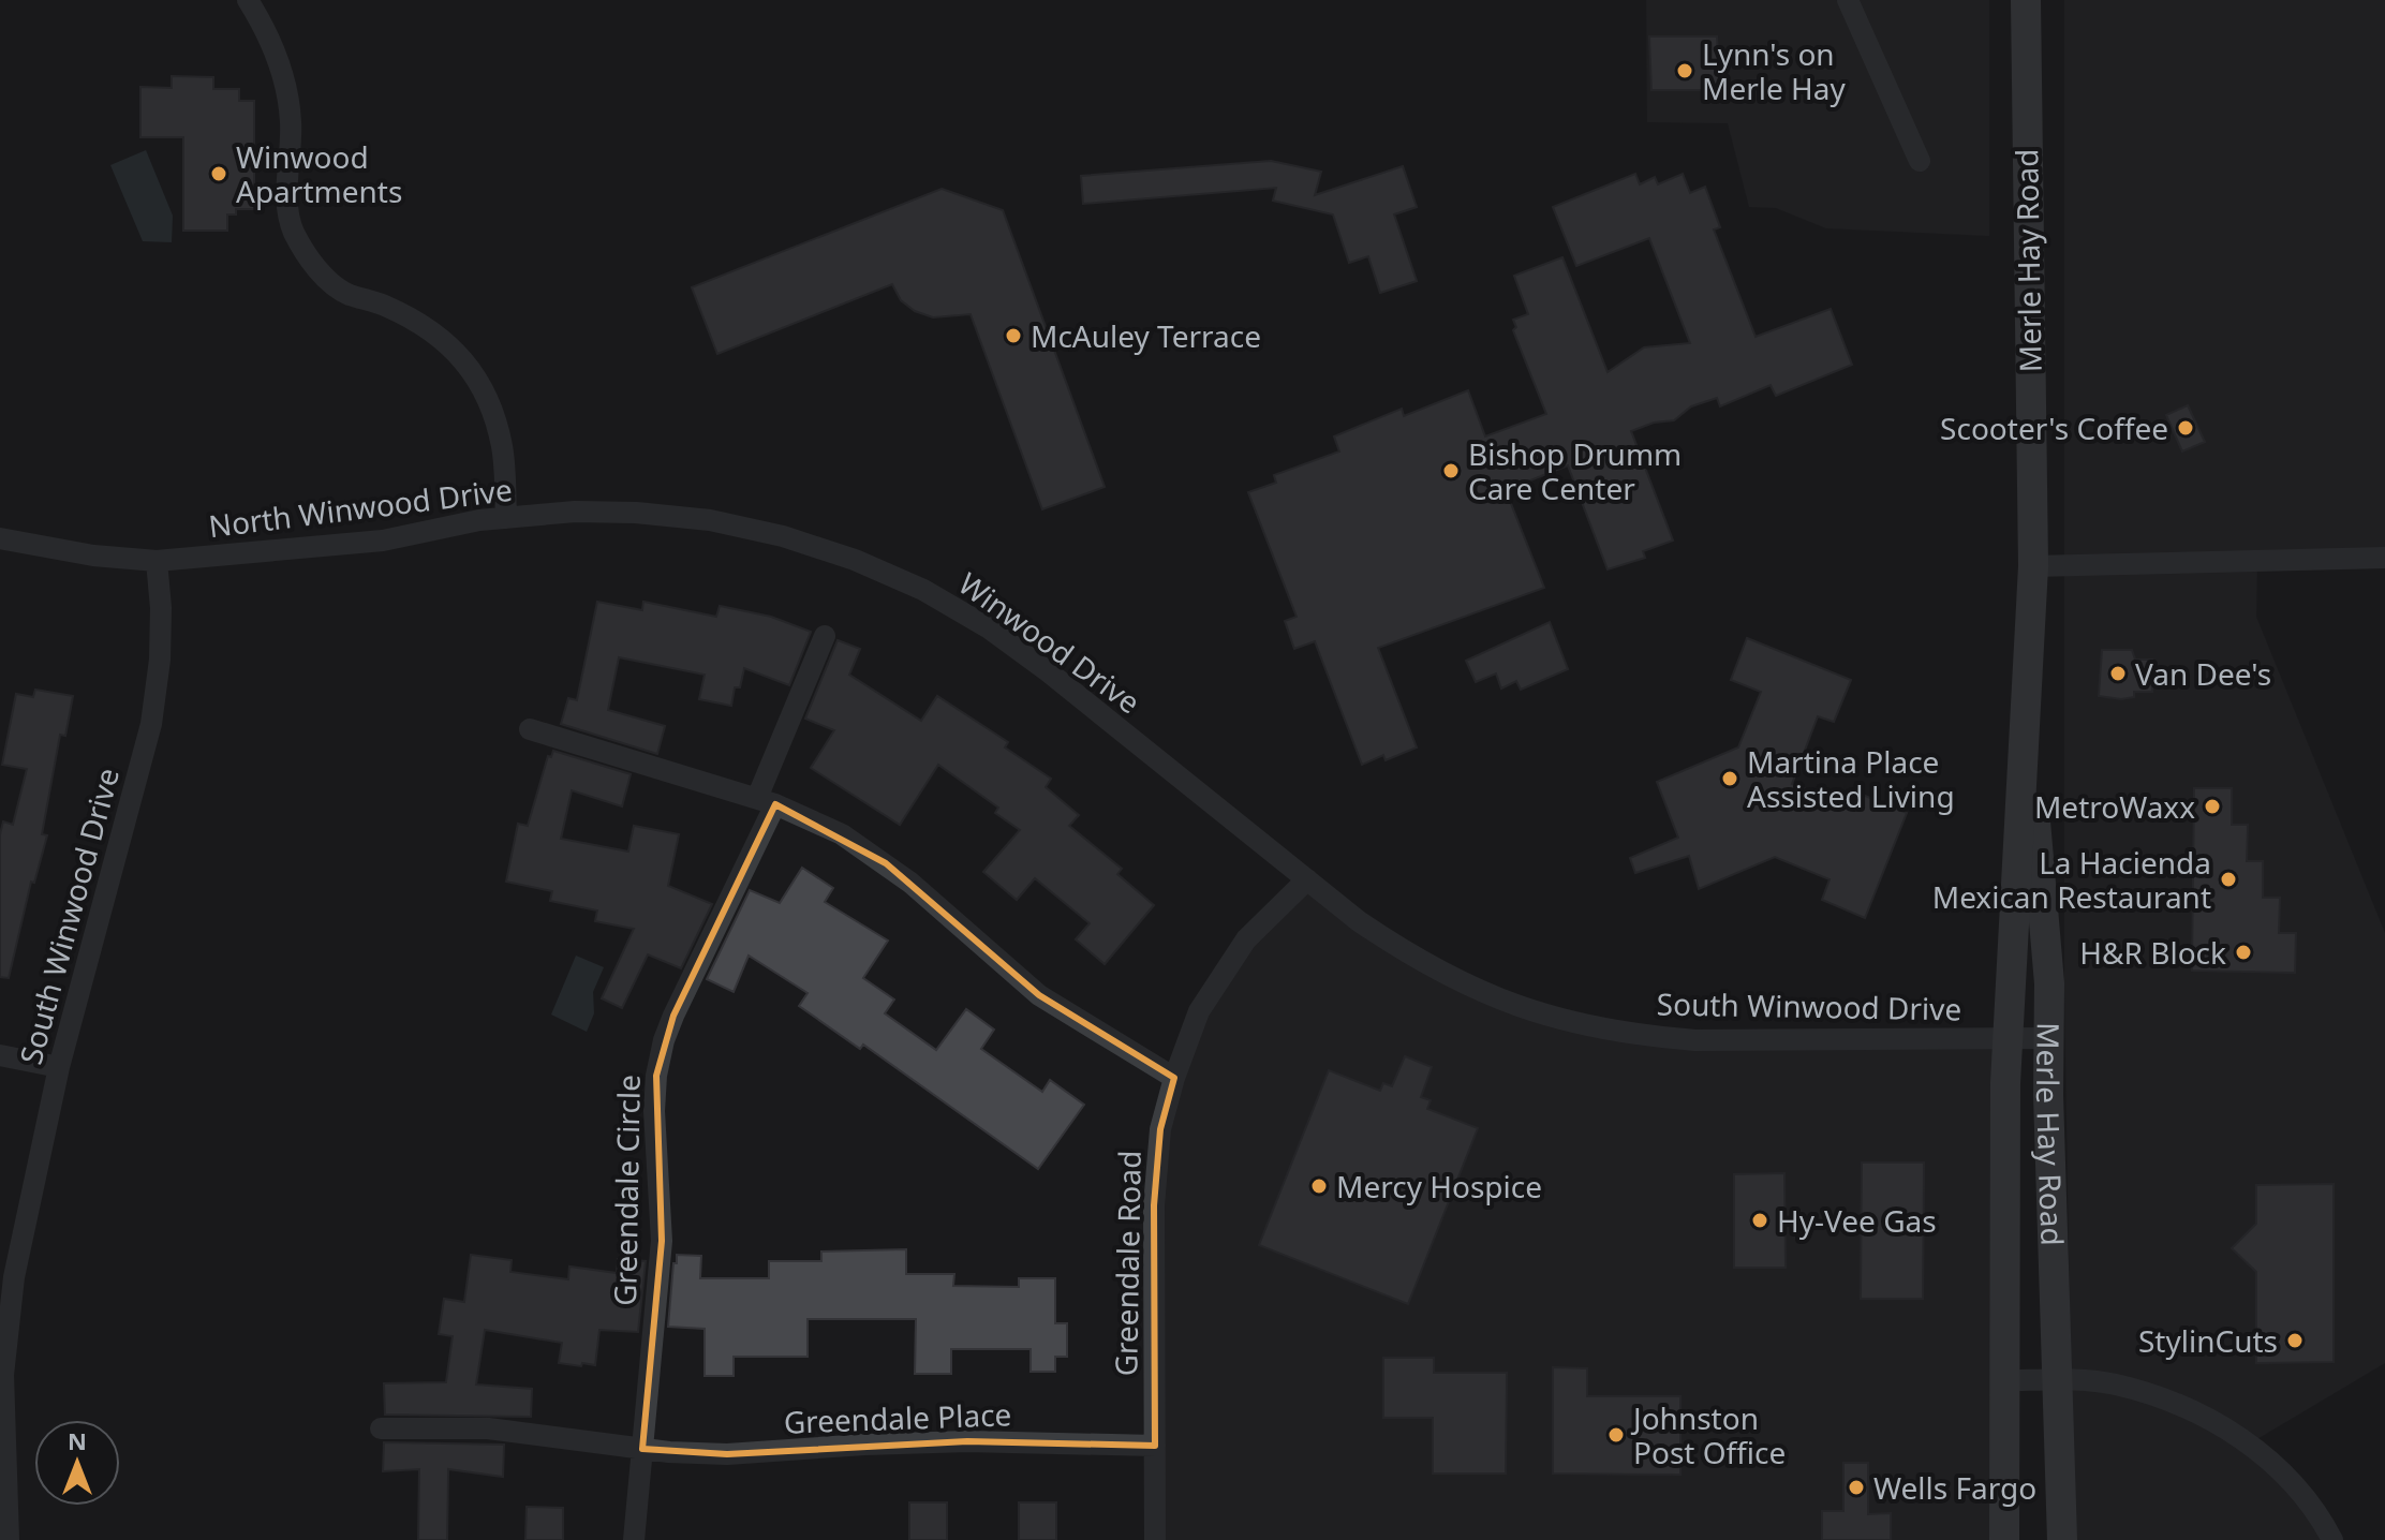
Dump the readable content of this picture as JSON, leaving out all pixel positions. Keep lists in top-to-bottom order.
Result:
{
  "streets": {
    "main road": ["Merle Hay Road"],
    "street": [
      "North Winwood Drive",
      "Winwood Drive",
      "South Winwood Drive",
      "Greendale Circle",
      "Greendale Road",
      "Greendale Place"
    ]
  },
  "crossings": [
    ["Merle Hay Road", "South Winwood Drive"],
    ["North Winwood Drive", "Winwood Drive"],
    ["North Winwood Drive", "South Winwood Drive"],
    ["Winwood Drive", "South Winwood Drive"],
    ["South Winwood Drive", "Greendale Road"],
    ["Greendale Circle", "Greendale Place"],
    ["Greendale Road", "Greendale Place"]
  ],
  "places": [
    "Lynn's on Merle Hay",
    "Winwood Apartments",
    "McAuley Terrace",
    "Scooter's Coffee",
    "Bishop Drumm Care Center",
    "Van Dee's",
    "Martina Place Assisted Living",
    "MetroWaxx",
    "La Hacienda Mexican Restaurant",
    "H&R Block",
    "Mercy Hospice",
    "Hy-Vee Gas",
    "StylinCuts",
    "Johnston Post Office",
    "Wells Fargo"
  ],
  "north": "top"
}
